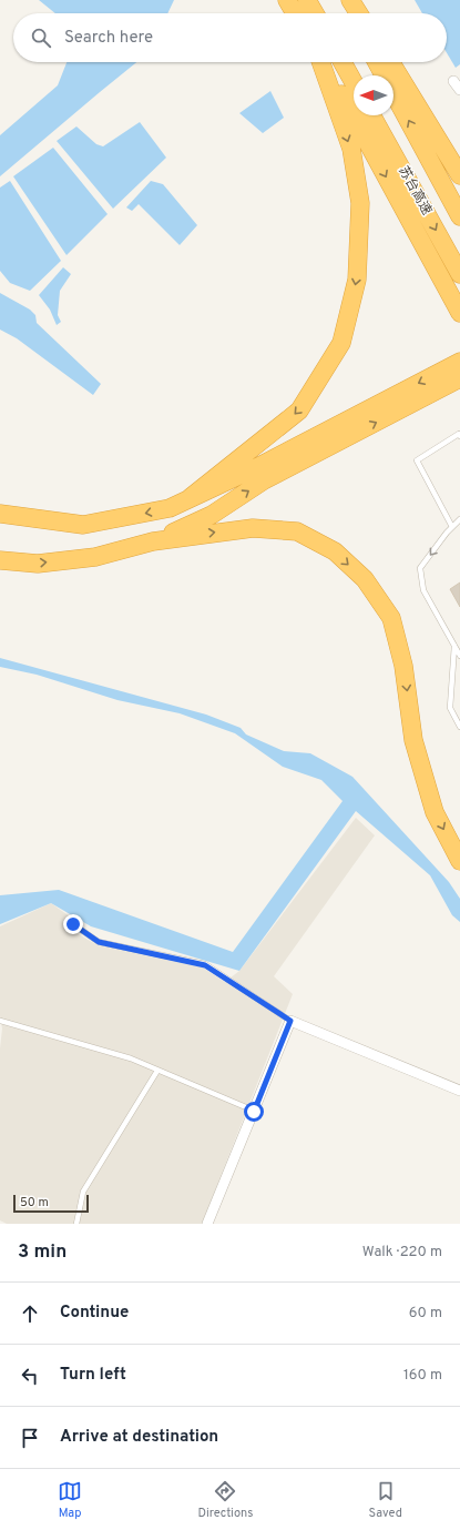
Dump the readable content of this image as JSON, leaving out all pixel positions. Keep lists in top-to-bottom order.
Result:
{
  "streets": {
    "highway": ["苏台高速"]
  },
  "scale_bar": "50 m",
  "north": "left",
  "page": {
    "search": "Search here",
    "scale": "50 m",
    "heading": ["3 min", "Walk · 220 m"],
    "list": [
      ["Continue", "60 m"],
      ["Turn left", "160 m"],
      "Arrive at destination"
    ],
    "nav": ["Map", "Directions", "Saved"]
  }
}
